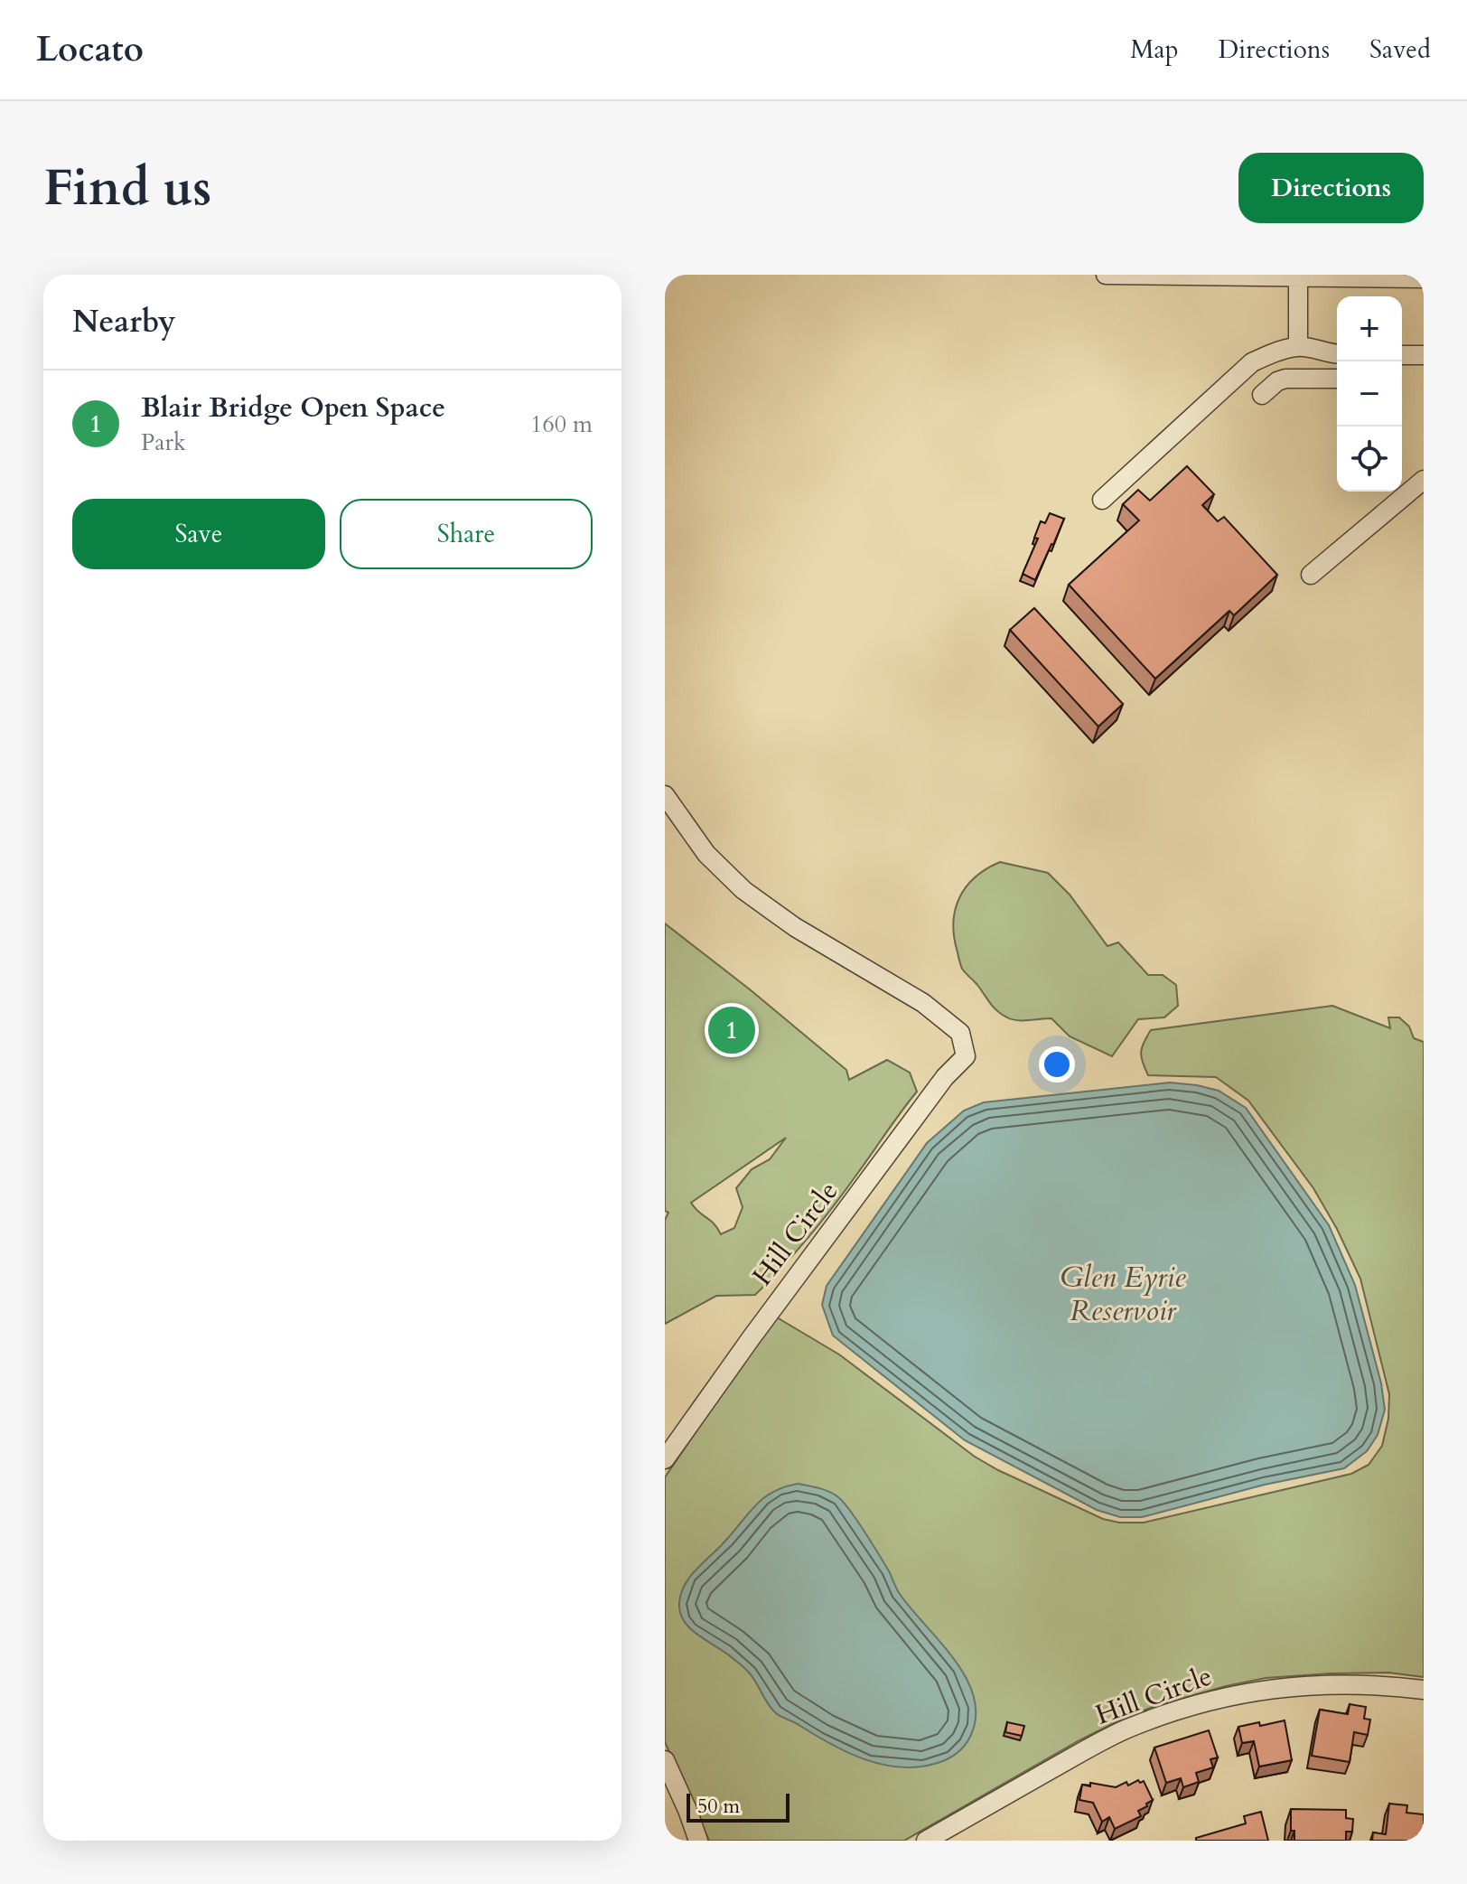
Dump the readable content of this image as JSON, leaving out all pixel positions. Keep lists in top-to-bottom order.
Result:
{
  "streets": {
    "street": ["Hill Circle"]
  },
  "water": ["Glen Eyrie Reservoir"],
  "scale_bar": "50 m",
  "page": {
    "header": "Locato",
    "nav": ["Map", "Directions", "Saved"],
    "buttons": [
      "Directions",
      ["Save", "Share"]
    ],
    "title": "Find us",
    "heading": "Nearby",
    "map_buttons": ["+", "−"],
    "list": [
      {
        "mark": "1",
        "name": "Blair Bridge Open Space",
        "note": "Park",
        "value": "160 m"
      }
    ],
    "pins": "1",
    "scale": "50 m"
  }
}
